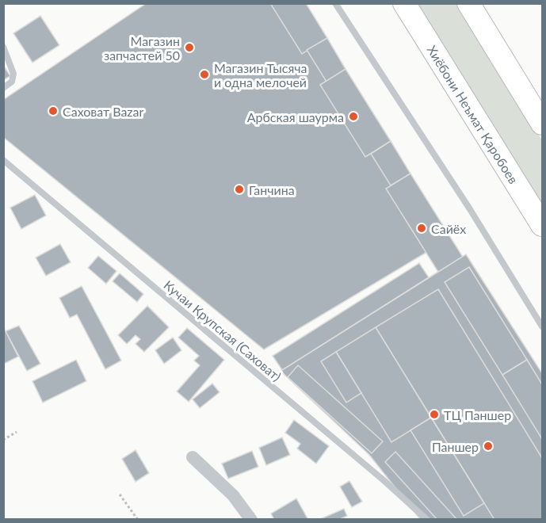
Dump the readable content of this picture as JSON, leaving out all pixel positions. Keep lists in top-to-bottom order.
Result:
{
  "streets": {
    "highway": ["Хиёбони Неъмат Қаробоев"],
    "lane": ["Кучаи Крупская (Саховат)"]
  },
  "places": [
    "Магазин запчастей 50",
    "Магазин Тысяча и одна мелочей",
    "Саховат Bazar",
    "Арбская шаурма",
    "Ганчина",
    "Сайёх",
    "ТЦ Паншер",
    "Паншер"
  ]
}
